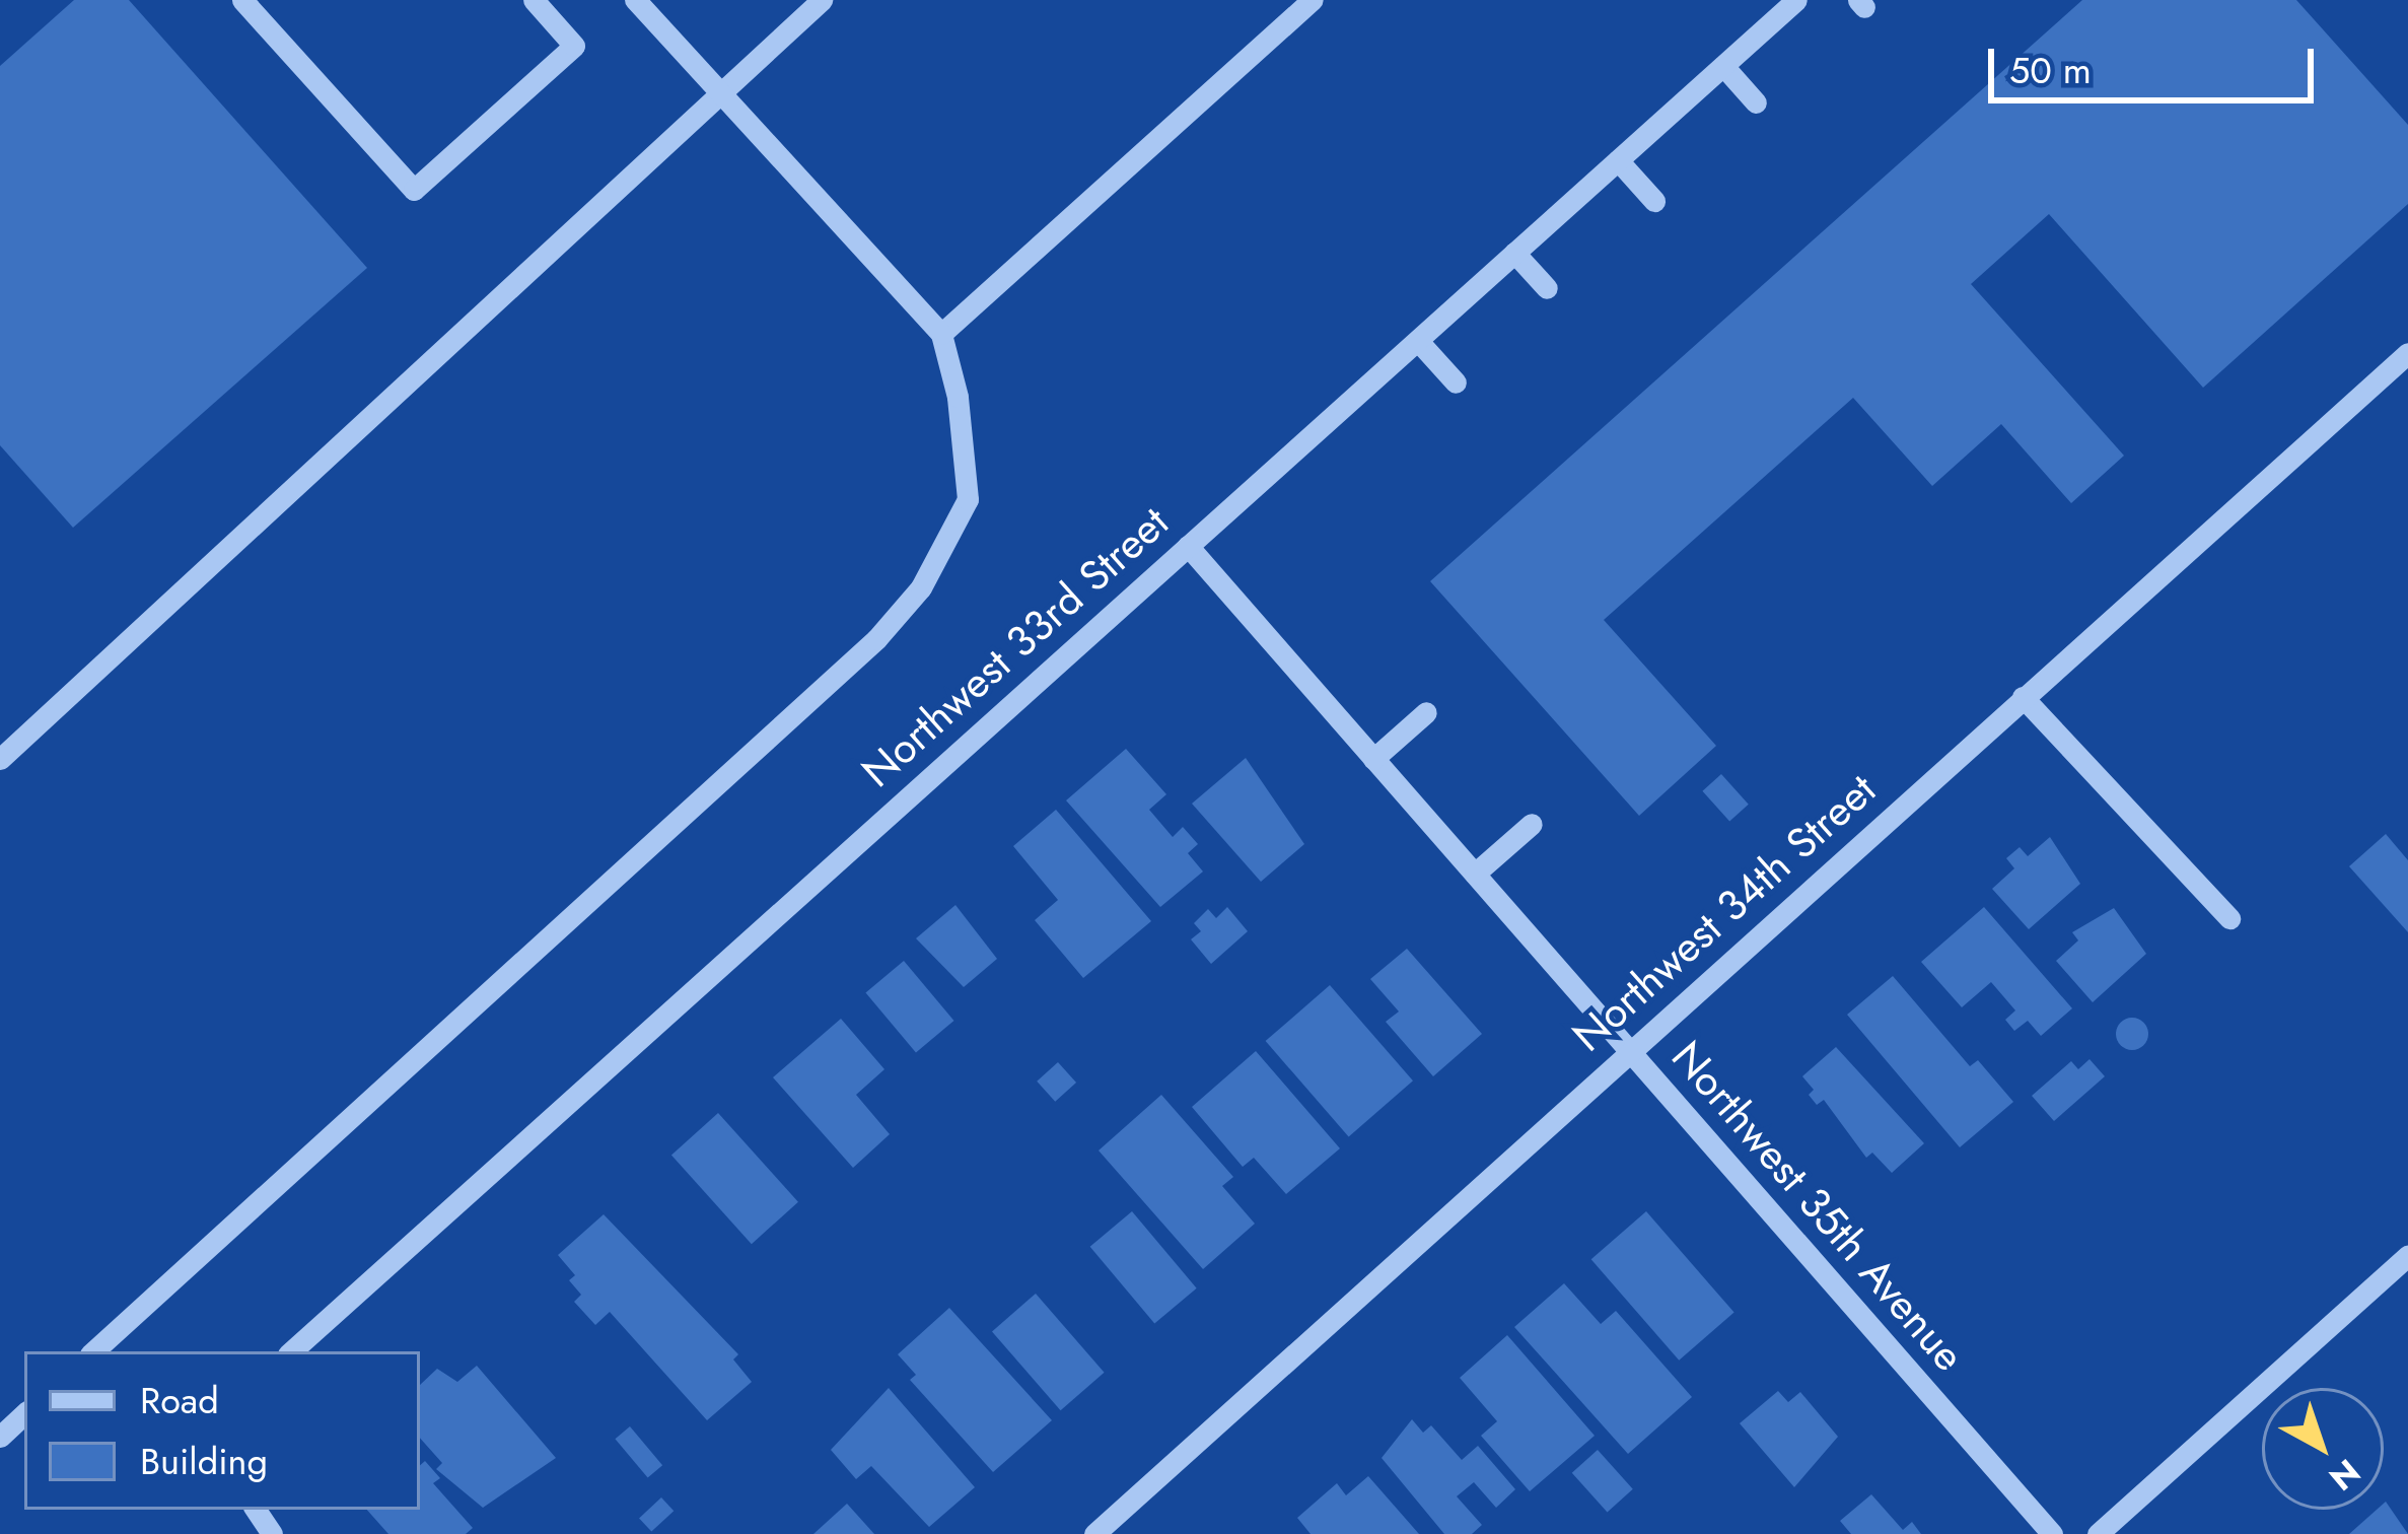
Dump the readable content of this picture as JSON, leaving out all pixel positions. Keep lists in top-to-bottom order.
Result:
{
  "streets": {
    "street": ["Northwest 33rd Street", "Northwest 34th Street", "Northwest 35th Avenue"]
  },
  "crossings": [
    ["Northwest 33rd Street", "Northwest 35th Avenue"],
    ["Northwest 34th Street", "Northwest 35th Avenue"]
  ],
  "legend": ["Road", "Building"],
  "scale_bar": "50 m",
  "north": "bottom right"
}
